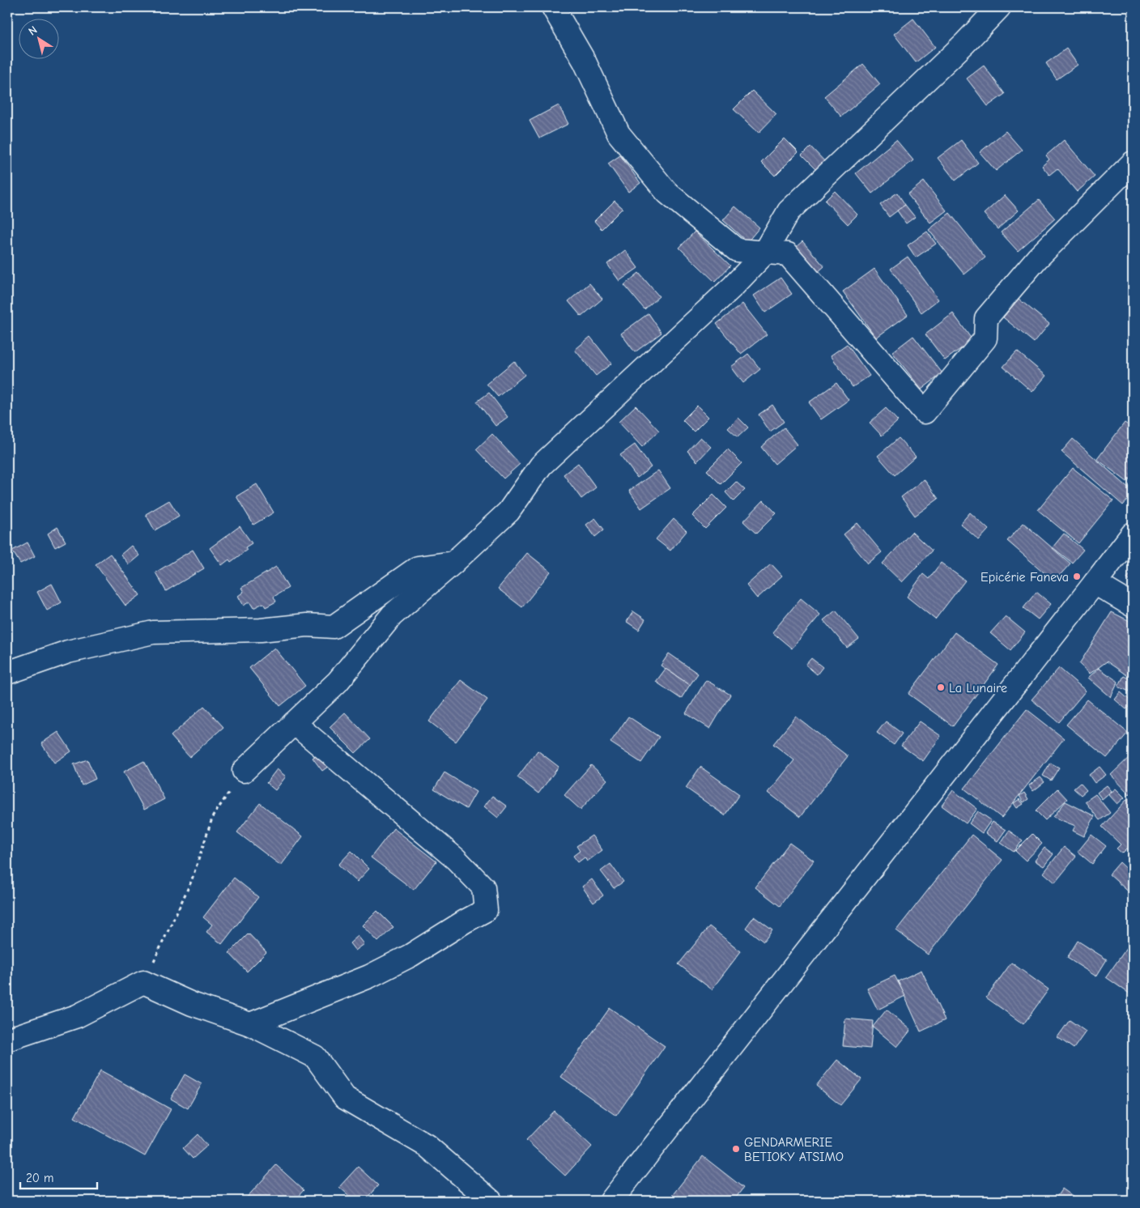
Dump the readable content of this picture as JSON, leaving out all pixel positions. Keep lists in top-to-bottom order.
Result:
{
  "places": ["Epicérie Faneva", "La Lunaire", "GENDARMERIE BETIOKY ATSIMO"],
  "scale_bar": "20 m",
  "north": "top left"
}
